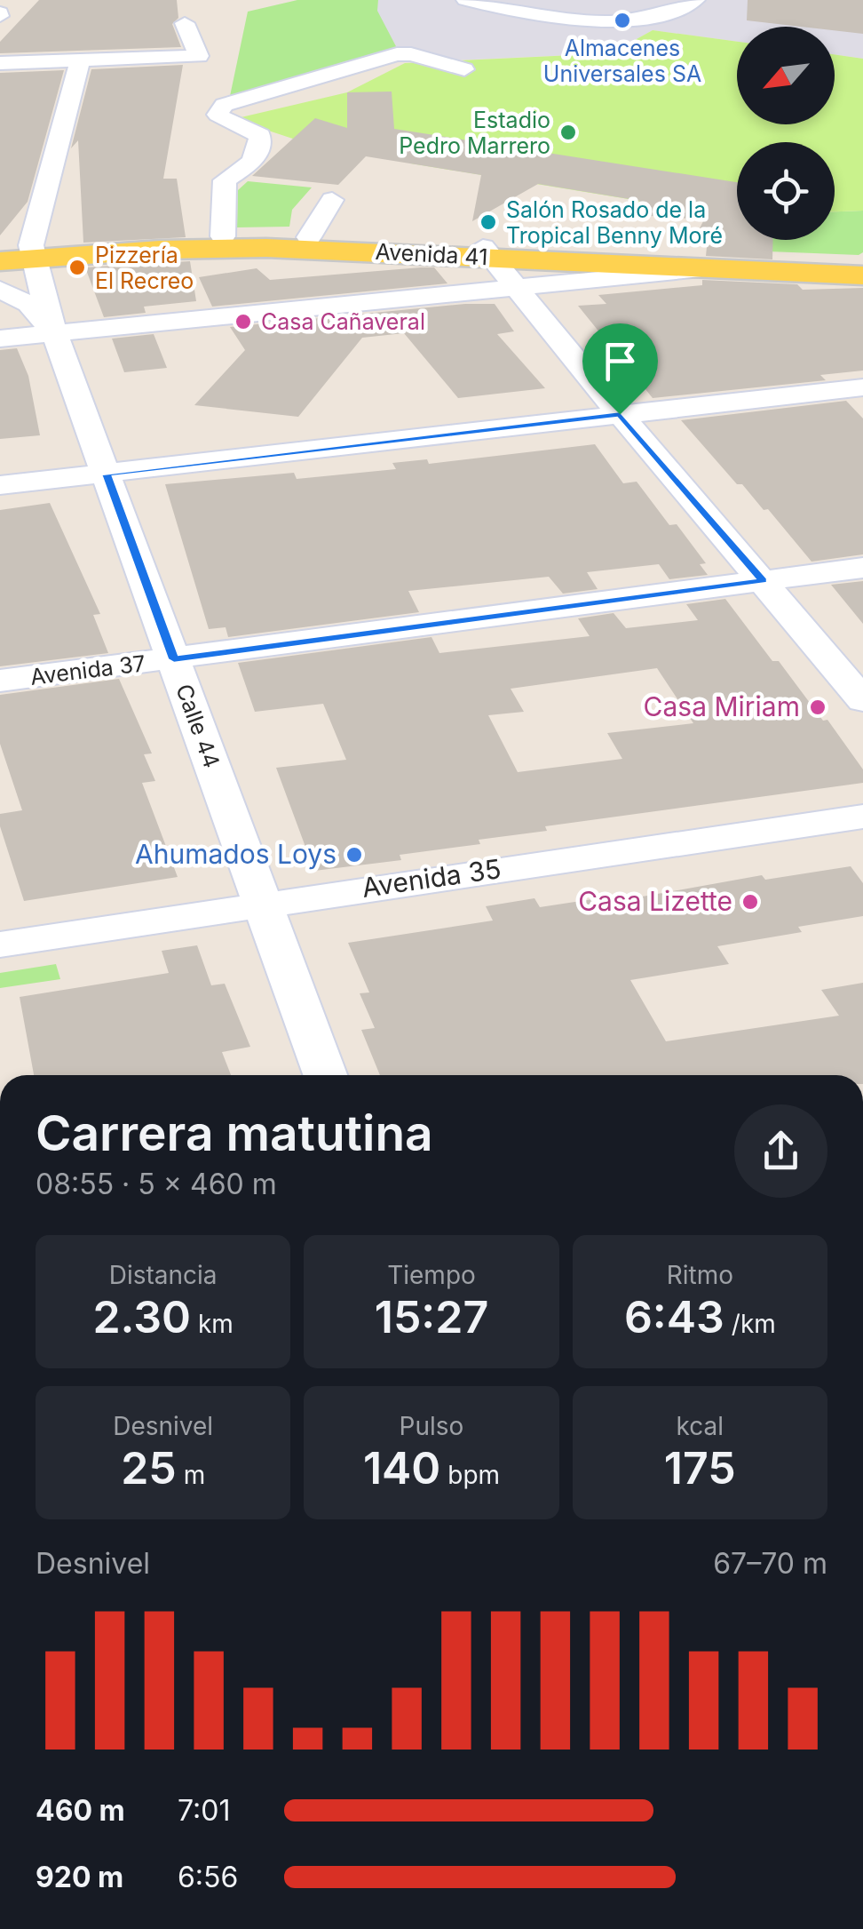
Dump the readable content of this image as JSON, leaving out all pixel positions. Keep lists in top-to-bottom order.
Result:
{
  "streets": {
    "main road": ["Avenida 41"],
    "street": ["Avenida 37", "Calle 44", "Avenida 35"]
  },
  "crossings": [
    ["Avenida 41", "Calle 44"],
    ["Avenida 37", "Calle 44"],
    ["Calle 44", "Avenida 35"]
  ],
  "places": [
    "Almacenes Universales SA",
    "Estadio Pedro Marrero",
    "Salón Rosado de la Tropical Benny Moré",
    "Pizzería El Recreo",
    "Casa Cañaveral",
    "Casa Miriam",
    "Ahumados Loys",
    "Casa Lizette"
  ],
  "north": "bottom left",
  "page": {
    "heading": ["Carrera matutina", "08:55 · 5 × 460 m"],
    "stats": [
      ["Distancia", "2.30 km"],
      ["Tiempo", "15:27"],
      ["Ritmo", "6:43 /km"],
      ["Desnivel", "25 m"],
      ["Pulso", "140 bpm"],
      ["kcal", "175"]
    ],
    "chart": ["Desnivel", "67–70 m"],
    "list": [
      {
        "name": "460 m",
        "note": "7:01"
      },
      {
        "name": "920 m",
        "note": "6:56"
      }
    ]
  }
}
